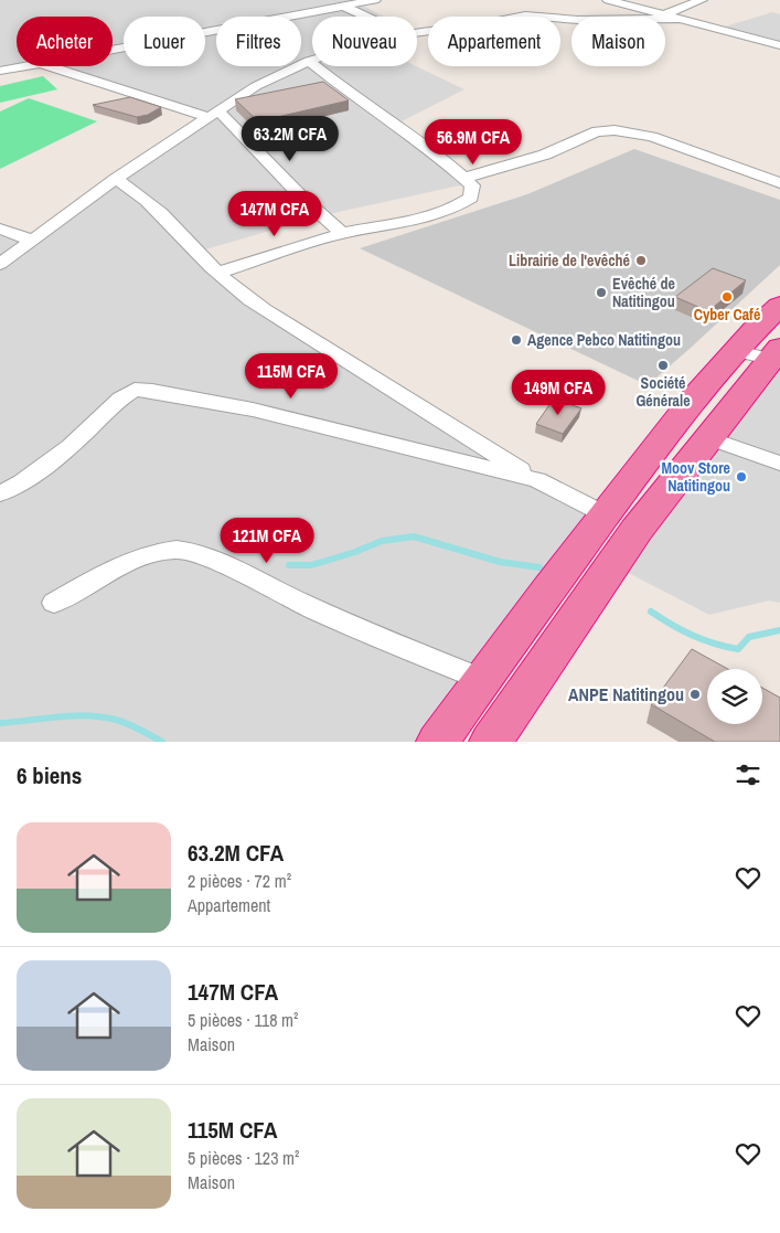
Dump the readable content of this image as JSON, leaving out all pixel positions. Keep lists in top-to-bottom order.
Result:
{
  "places": [
    "Librairie de l'evêché",
    "Evêché de Natitingou",
    "Cyber Café",
    "Agence Pebco Natitingou",
    "Société Générale",
    "Moov Store Natitingou",
    "ANPE Natitingou"
  ],
  "page": {
    "chip": [
      "Acheter",
      "Louer",
      "Filtres",
      "Nouveau",
      "Appartement",
      "Maison"
    ],
    "price": [
      "63.2M CFA",
      "56.9M CFA",
      "147M CFA",
      "115M CFA",
      "149M CFA",
      "121M CFA"
    ],
    "heading": "6 biens",
    "list": [
      {
        "name": "63.2M CFA",
        "note": "2 pièces · 72 m² · Appartement"
      },
      {
        "name": "147M CFA",
        "note": "5 pièces · 118 m² · Maison"
      },
      {
        "name": "115M CFA",
        "note": "5 pièces · 123 m² · Maison"
      }
    ]
  }
}
